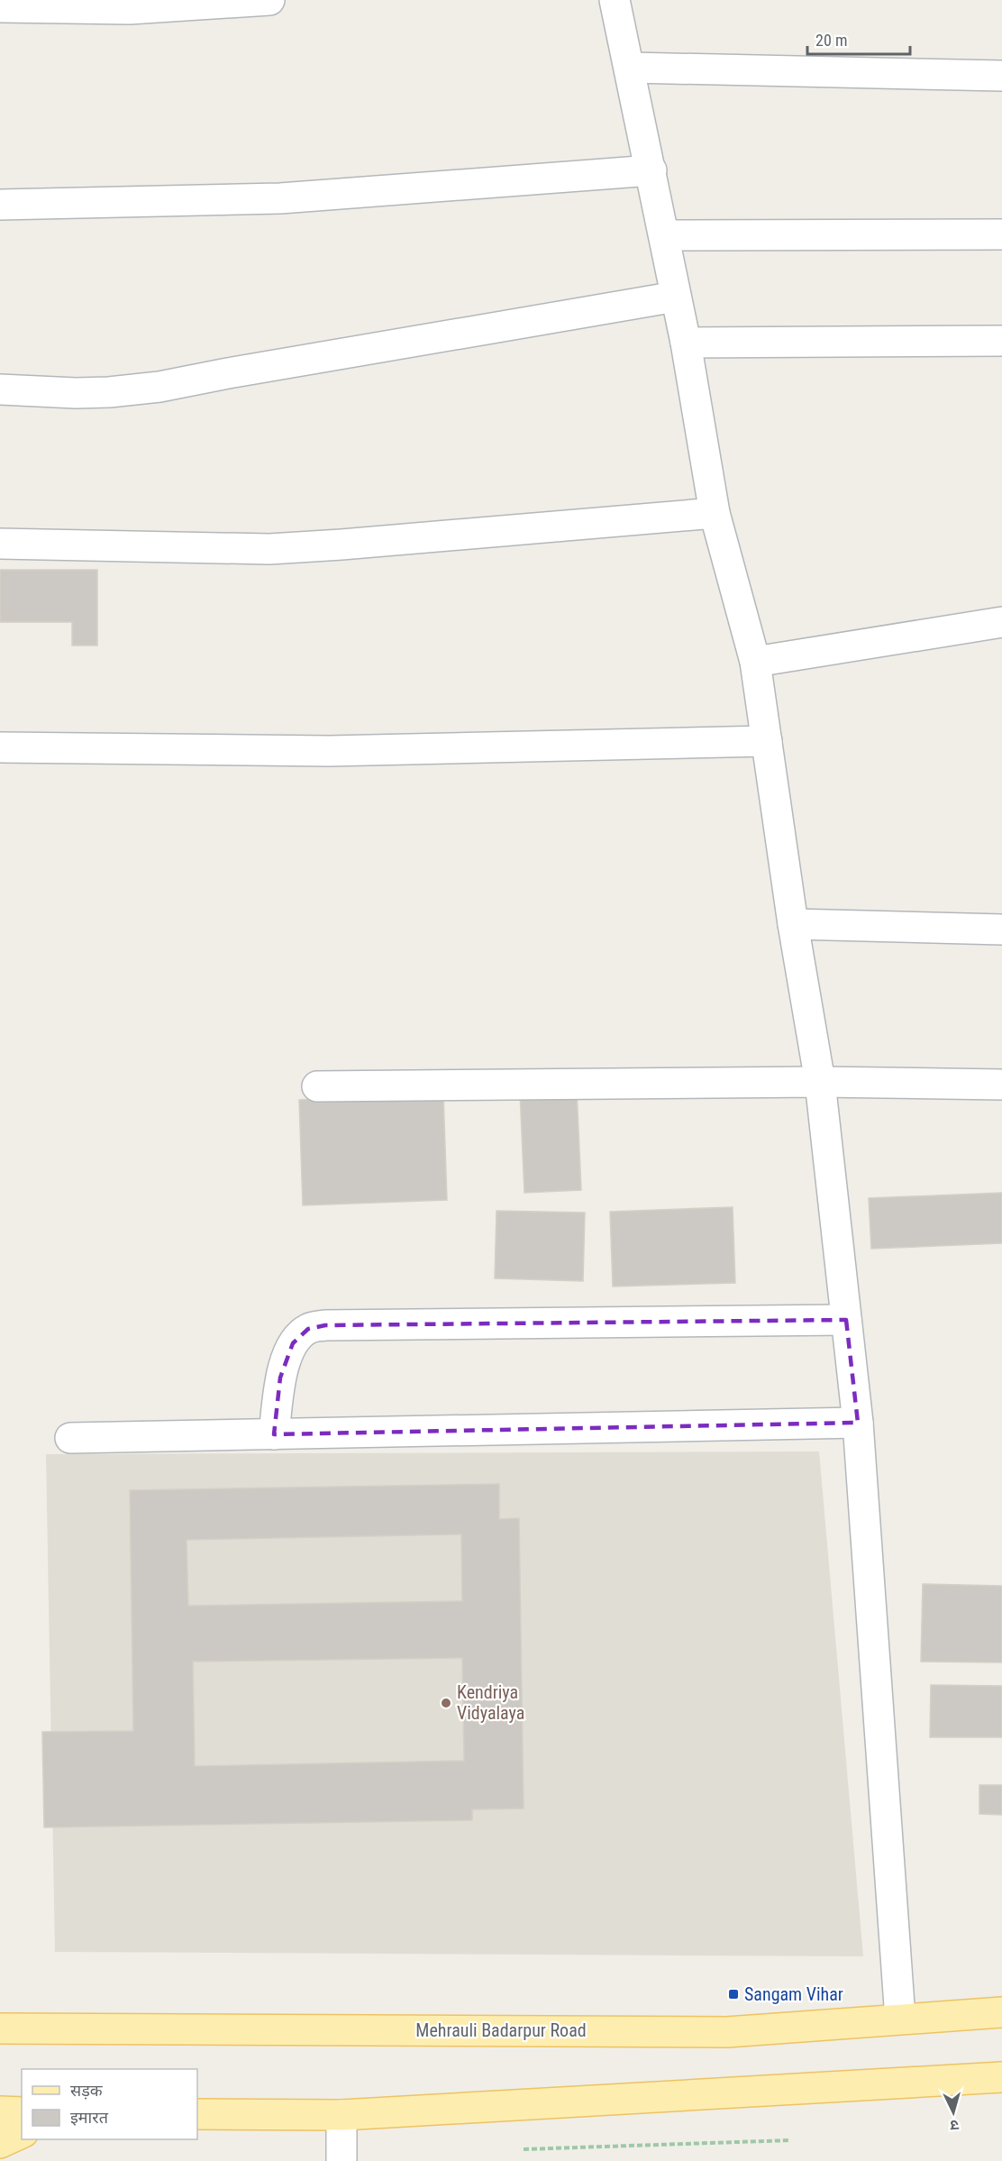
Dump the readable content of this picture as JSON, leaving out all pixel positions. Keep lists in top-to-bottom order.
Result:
{
  "streets": {
    "main road": ["Mehrauli Badarpur Road"]
  },
  "places": {
    "other": ["Kendriya Vidyalaya"],
    "transit": ["Sangam Vihar"]
  },
  "legend": ["सड़क", "इमारत"],
  "scale_bar": "20 m",
  "north": "bottom"
}
